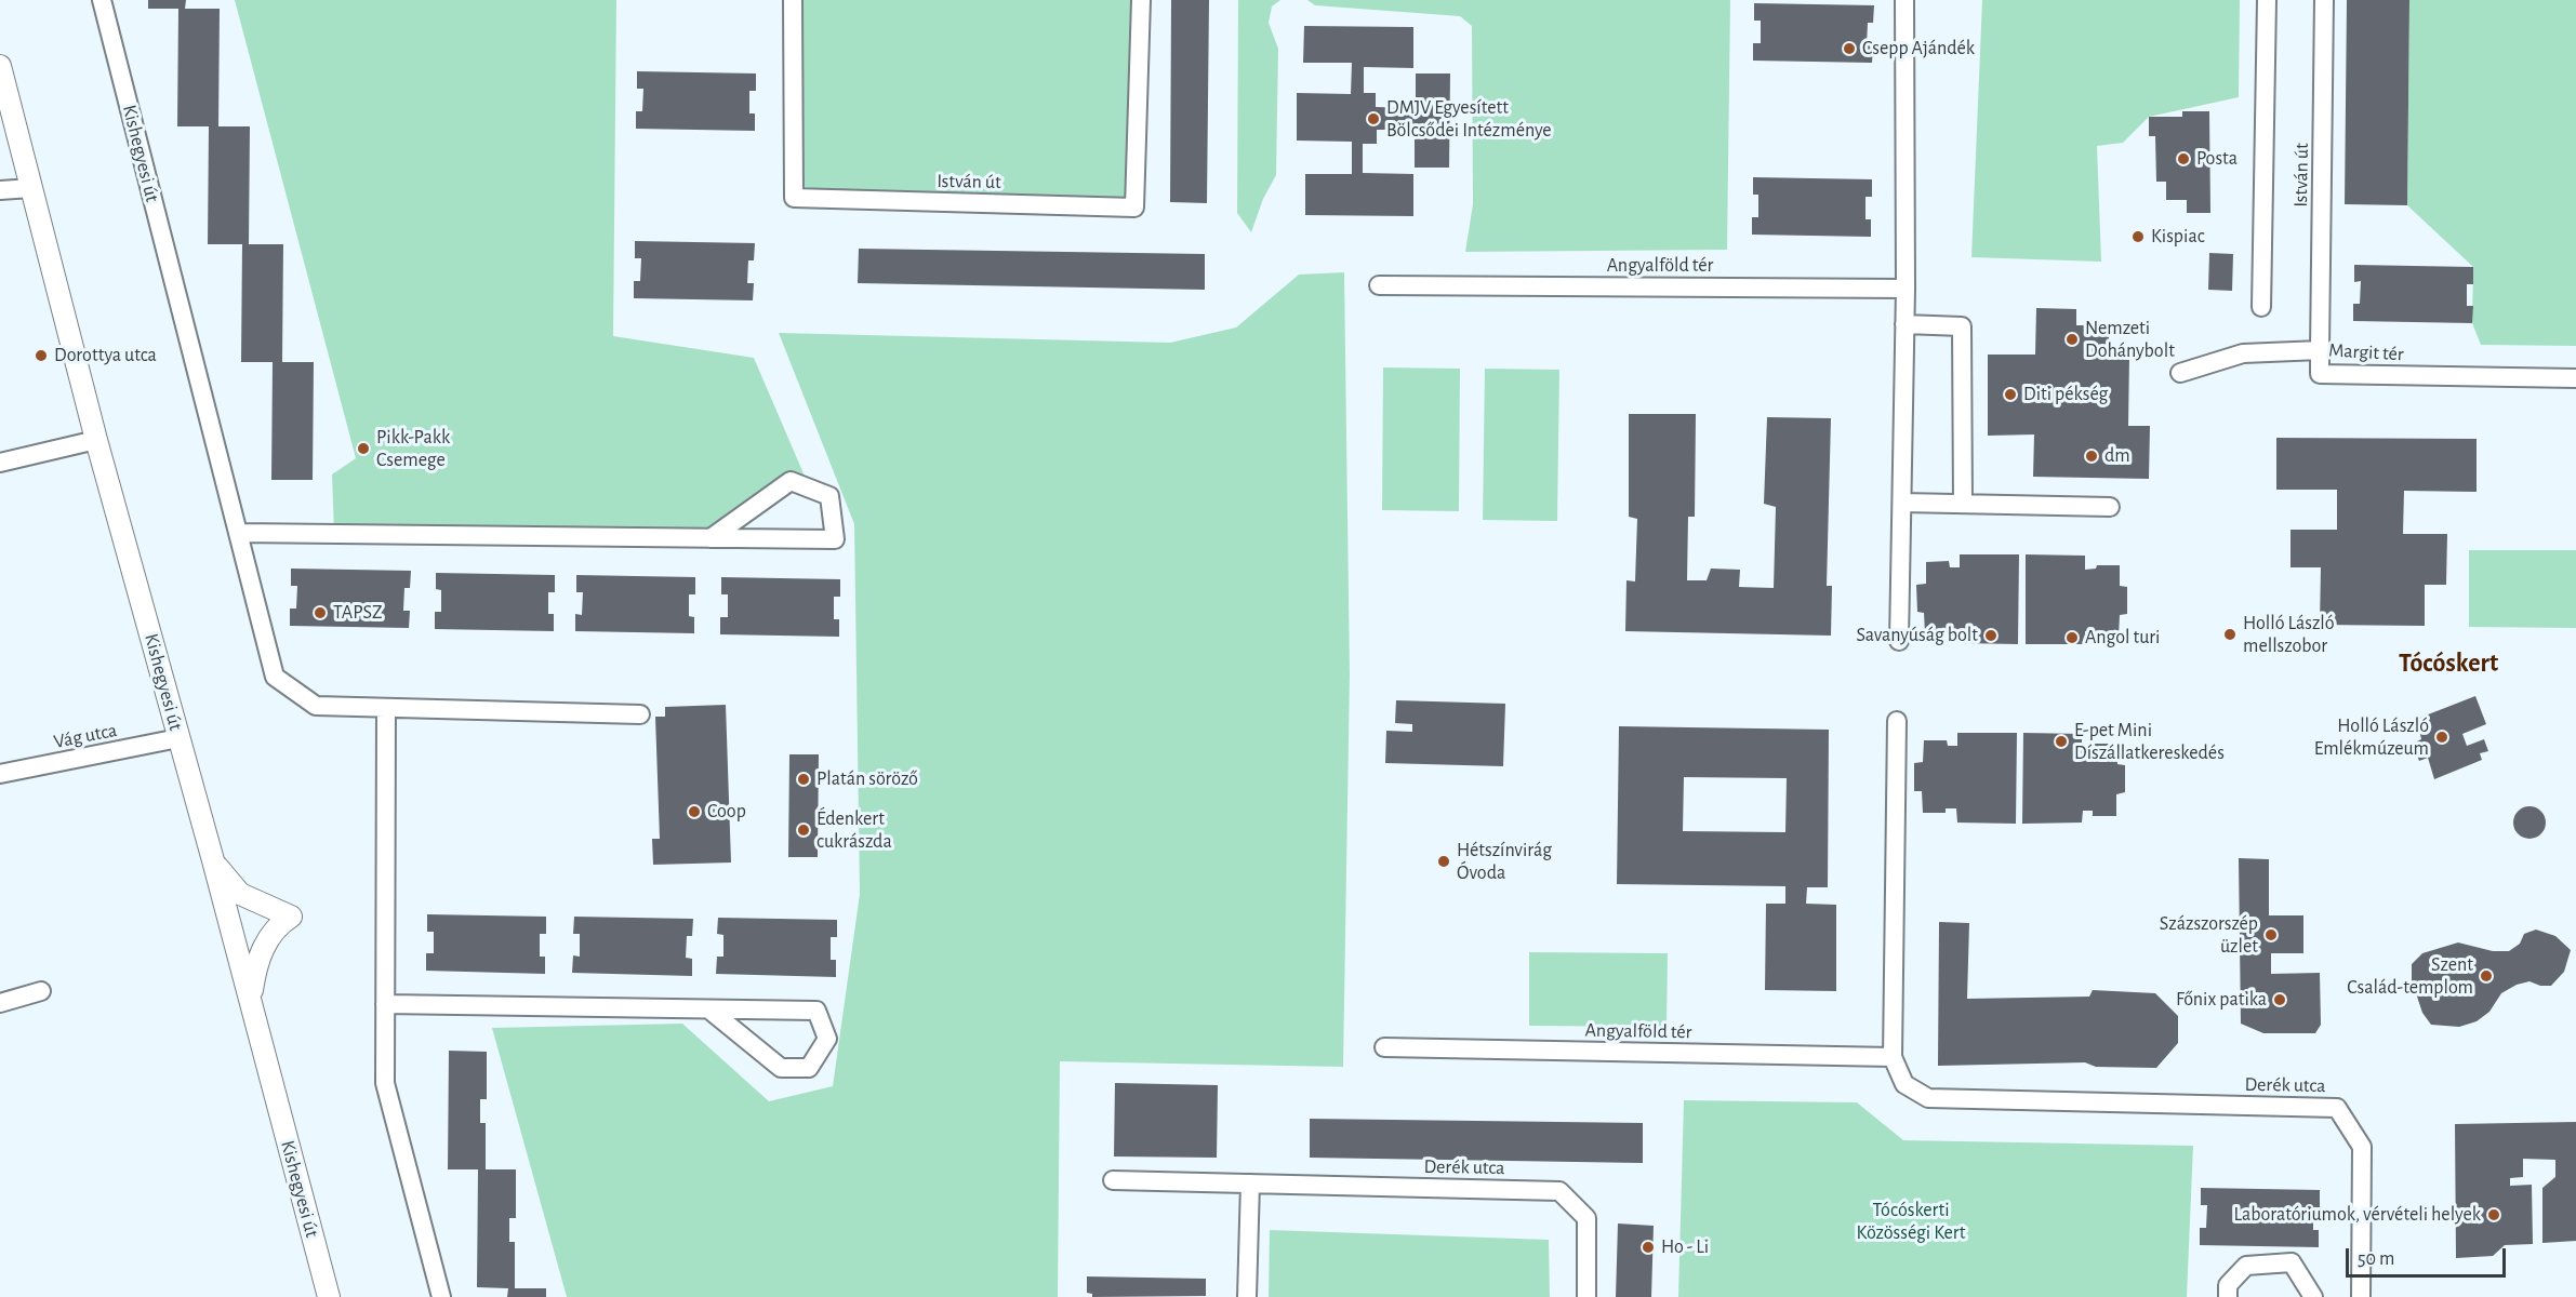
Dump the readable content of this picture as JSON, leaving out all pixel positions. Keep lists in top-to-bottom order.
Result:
{
  "streets": {
    "street": [
      "Kishegyesi út",
      "István út",
      "Angyalföld tér",
      "Margit tér",
      "Vág utca",
      "Derék utca"
    ]
  },
  "crossings": [
    ["Kishegyesi út", "Vág utca"],
    ["István út", "Margit tér"],
    ["Angyalföld tér", "Derék utca"]
  ],
  "districts": ["Tócóskert"],
  "parks": ["Tócóskerti Közösségi Kert"],
  "places": [
    "Csepp Ajándék",
    "DMJV Egyesített Bölcsődei Intézménye",
    "Posta",
    "Kispiac",
    "Nemzeti Dohánybolt",
    "Dorottya utca",
    "Diti pékség",
    "Pikk-Pakk Csemege",
    "dm",
    "TAPSZ",
    "Holló László mellszobor",
    "Savanyúság bolt",
    "Angol turi",
    "Holló László Emlékmúzeum",
    "E-pet Mini Díszállatkereskedés",
    "Platán söröző",
    "Coop",
    "Édenkert cukrászda",
    "Hétszínvirág Óvoda",
    "Százszorszép üzlet",
    "Szent Család-templom",
    "Főnix patika",
    "Laboratóriumok, vérvételi helyek",
    "Ho - Li"
  ],
  "scale_bar": "50 m"
}
